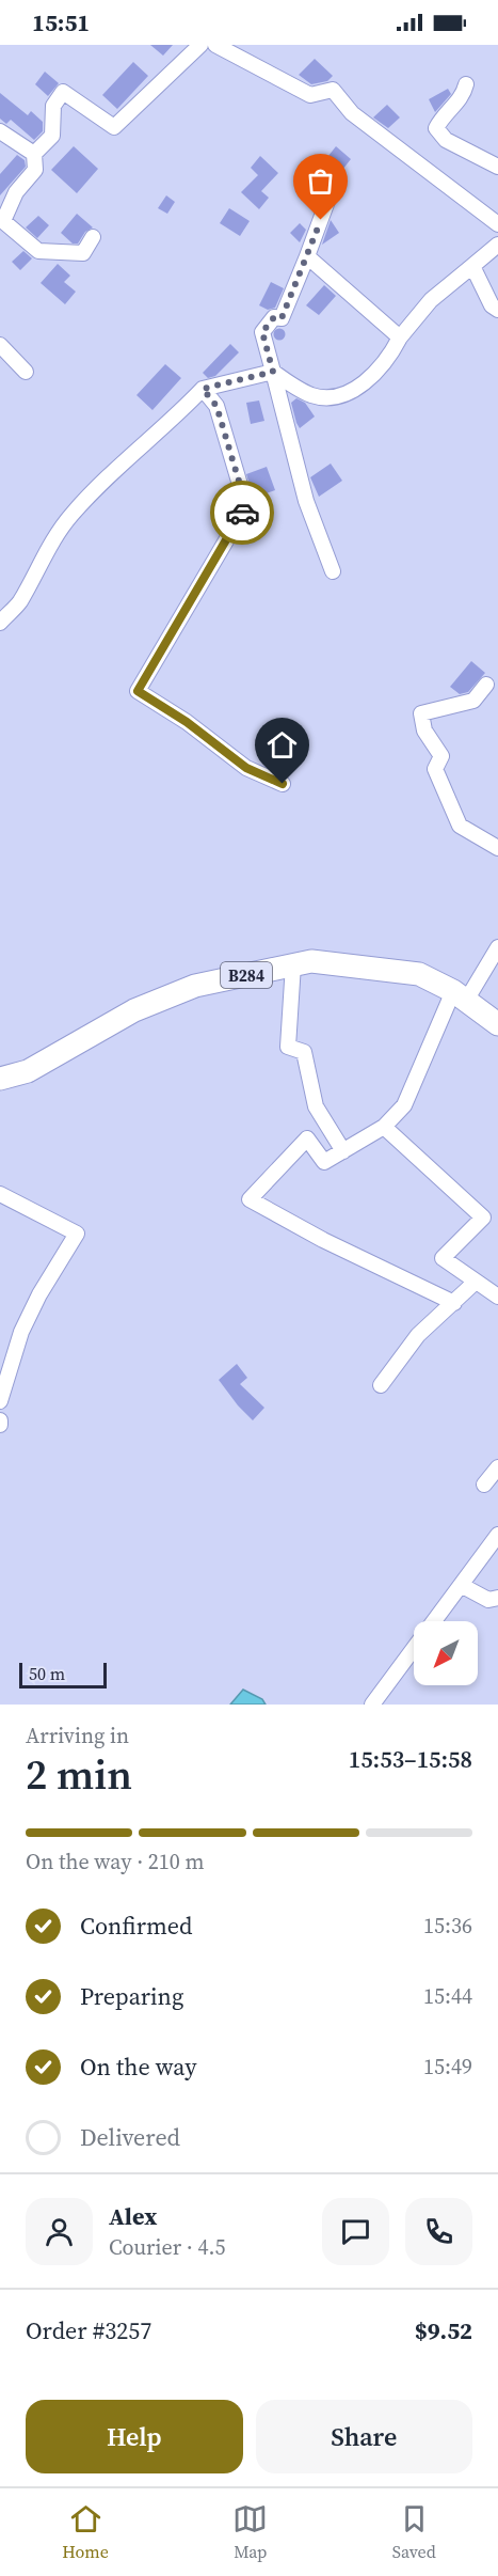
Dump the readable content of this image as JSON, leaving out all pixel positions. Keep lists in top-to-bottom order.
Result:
{
  "streets": {
    "main road": ["B284"]
  },
  "scale_bar": "50 m",
  "north": "bottom left",
  "page": {
    "status": "15:51",
    "scale": "50 m",
    "heading": ["2 min", "Arriving in", "15:53–15:58"],
    "panel": [
      "Alex",
      "Courier · 4.5",
      "Order #3257",
      "$9.52"
    ],
    "bar": "On the way · 210 m",
    "list": [
      ["Confirmed", "15:36"],
      ["Preparing", "15:44"],
      ["On the way", "15:49"],
      "Delivered"
    ],
    "buttons": ["Help", "Share"],
    "tabs": ["Home", "Map", "Saved"]
  }
}
